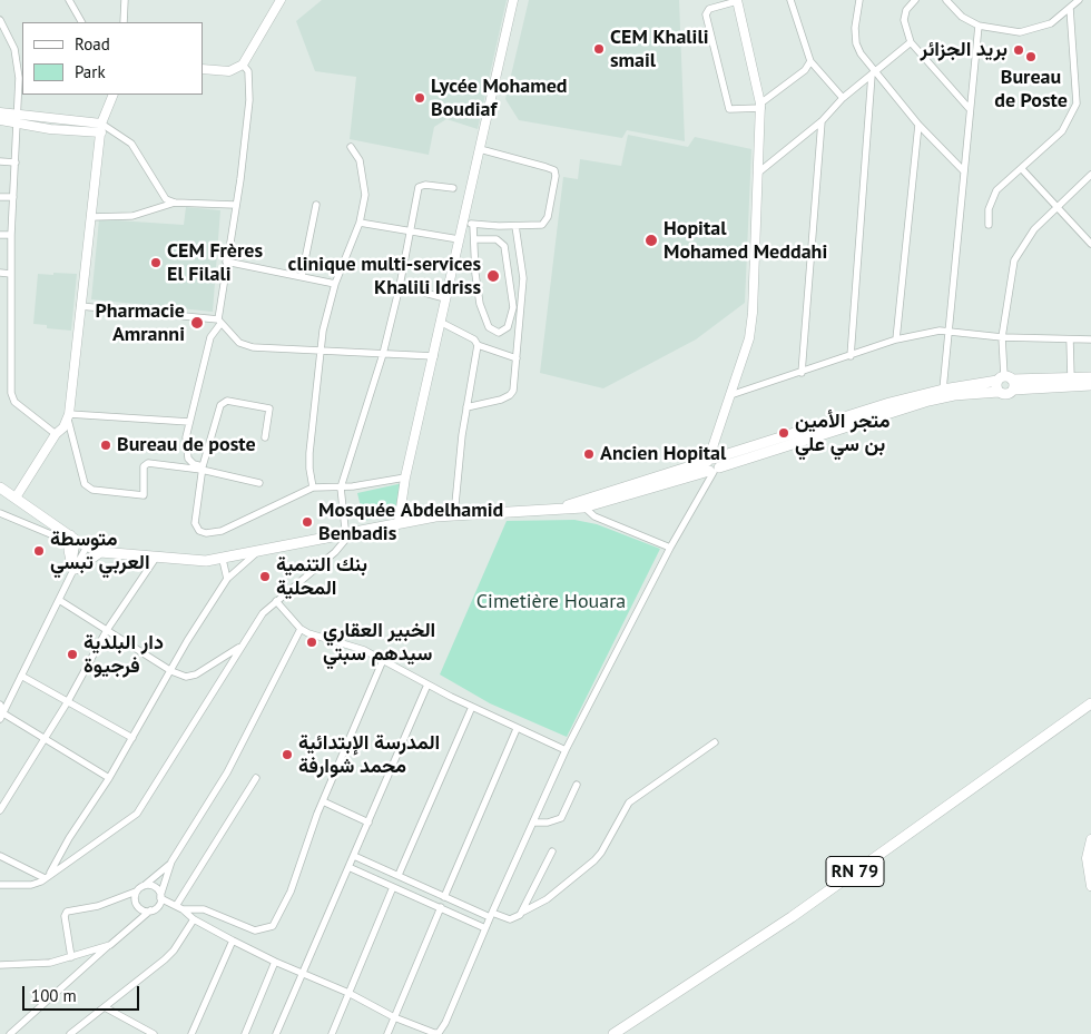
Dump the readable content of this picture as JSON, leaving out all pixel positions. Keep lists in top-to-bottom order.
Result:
{
  "streets": {
    "main road": ["RN 79"]
  },
  "parks": ["Cimetière Houara"],
  "places": [
    "CEM Khalili smail",
    "بريد الجزائر",
    "Bureau de Poste",
    "Lycée Mohamed Boudiaf",
    "Hopital Mohamed Meddahi",
    "CEM Frères El Filali",
    "clinique multi-services Khalili Idriss",
    "Pharmacie Amranni",
    "متجر الأمين بن سي علي",
    "Bureau de poste",
    "Ancien Hopital",
    "Mosquée Abdelhamid Benbadis",
    "متوسطة العربي تبسي",
    "بنك التنمية المحلية",
    "الخبير العقاري سيدهم سبتي",
    "دار البلدية فرجيوة",
    "المدرسة الإبتدائية محمد شوارفة"
  ],
  "legend": ["Road", "Park"],
  "scale_bar": "100 m"
}
